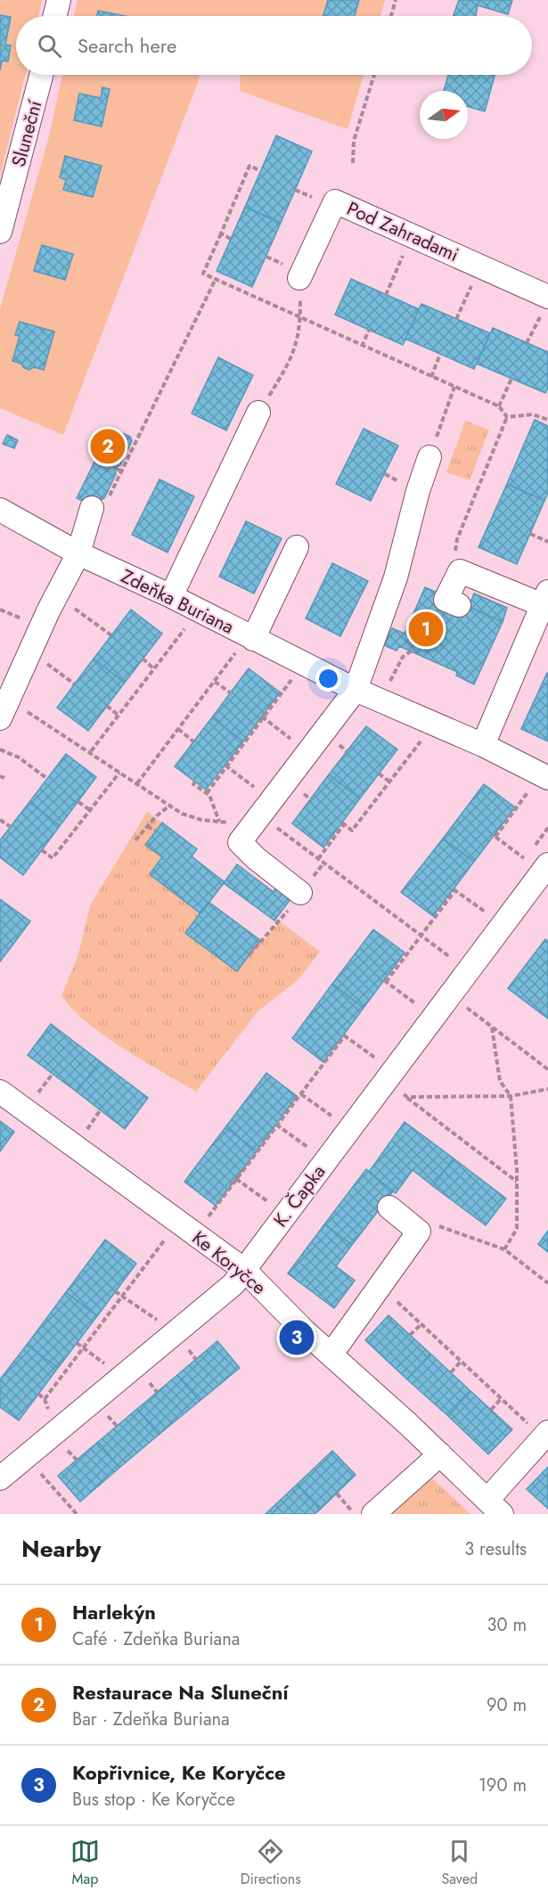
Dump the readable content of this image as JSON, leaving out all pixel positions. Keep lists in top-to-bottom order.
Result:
{
  "streets": {
    "street": [
      "Sluneční",
      "Pod Zahradami",
      "Zdeňka Buriana",
      "K. Čapka",
      "Ke Koryčce"
    ]
  },
  "crossings": [
    ["K. Čapka", "Ke Koryčce"]
  ],
  "north": "right",
  "page": {
    "search": "Search here",
    "pins": ["2", "1", "3"],
    "heading": ["Nearby", "3 results"],
    "list": [
      {
        "mark": "1",
        "name": "Harlekýn",
        "note": "Café · Zdeňka Buriana",
        "value": "30 m"
      },
      {
        "mark": "2",
        "name": "Restaurace Na Sluneční",
        "note": "Bar · Zdeňka Buriana",
        "value": "90 m"
      },
      {
        "mark": "3",
        "name": "Kopřivnice, Ke Koryčce",
        "note": "Bus stop · Ke Koryčce",
        "value": "190 m"
      }
    ],
    "nav": ["Map", "Directions", "Saved"]
  }
}
